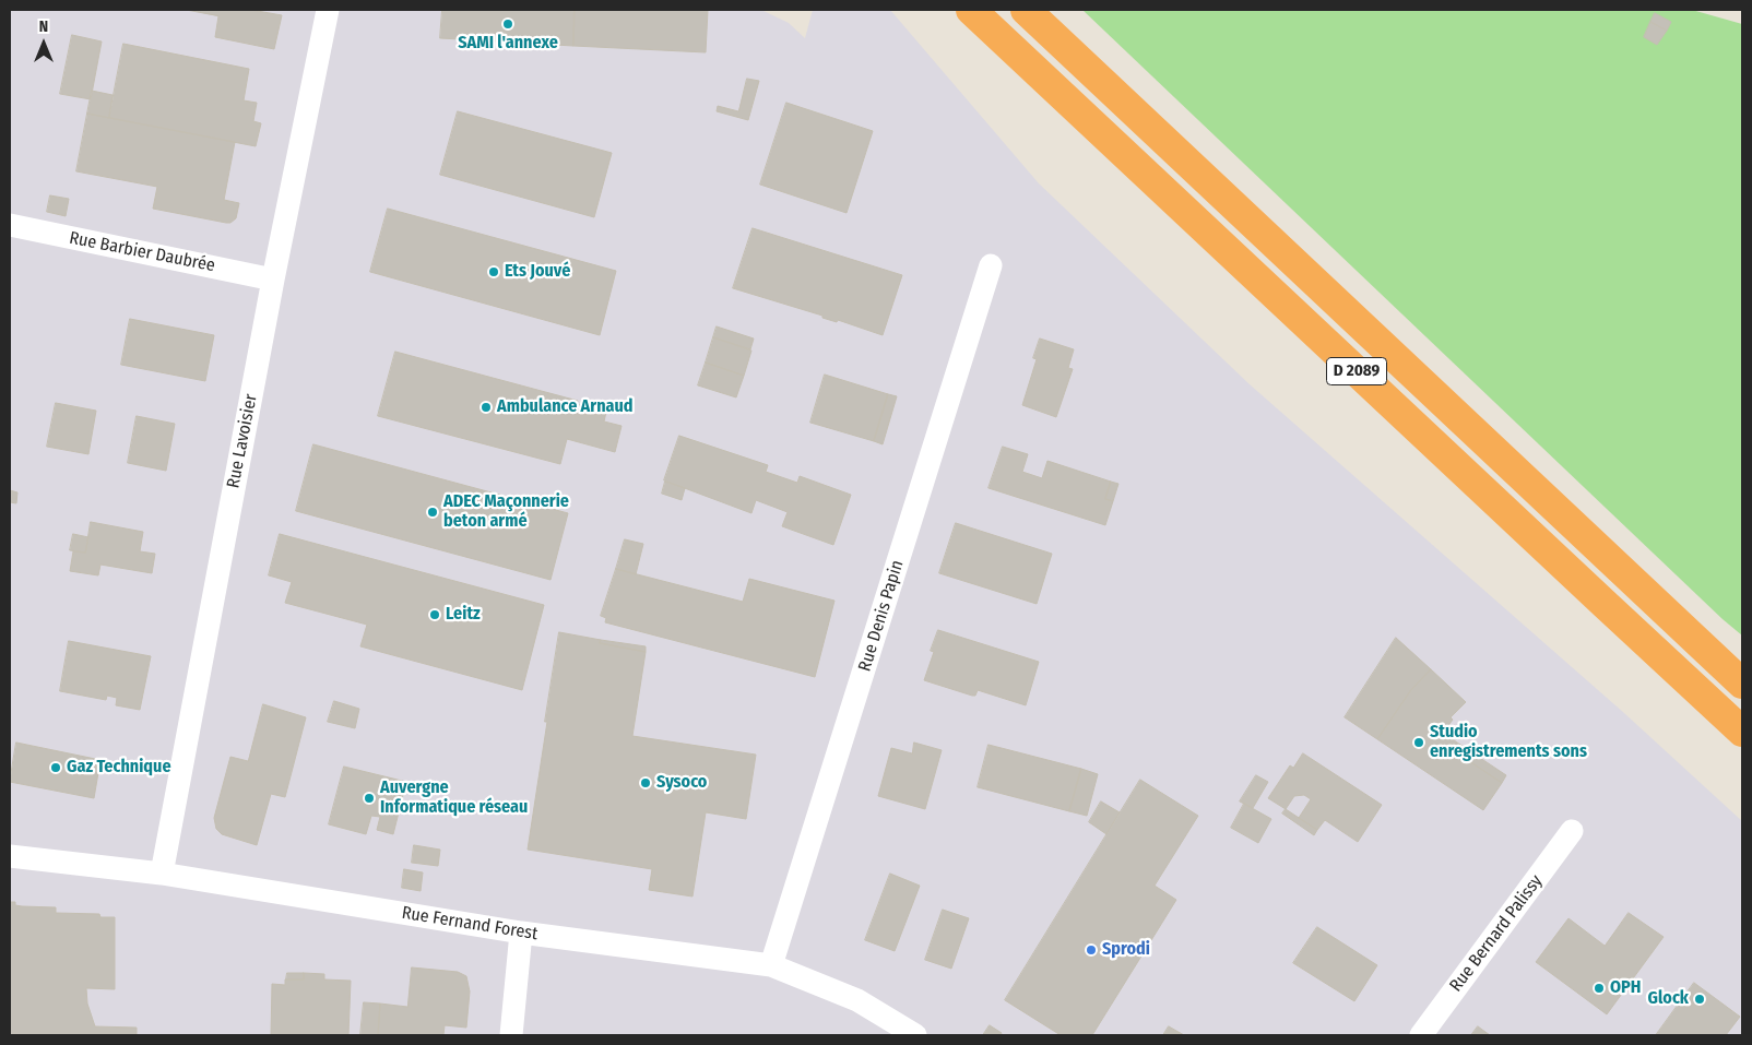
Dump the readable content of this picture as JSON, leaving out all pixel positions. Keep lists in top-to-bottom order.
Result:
{
  "streets": {
    "highway": ["D 2089"],
    "street": [
      "Rue Barbier Daubrée",
      "Rue Lavoisier",
      "Rue Denis Papin",
      "Rue Fernand Forest",
      "Rue Bernard Palissy"
    ]
  },
  "crossings": [
    ["Rue Barbier Daubrée", "Rue Lavoisier"],
    ["Rue Lavoisier", "Rue Fernand Forest"],
    ["Rue Denis Papin", "Rue Fernand Forest"]
  ],
  "places": [
    "SAMI l'annexe",
    "Ets Jouvé",
    "Ambulance Arnaud",
    "ADEC Maçonnerie beton armé",
    "Leitz",
    "Studio enregistrements sons",
    "Gaz Technique",
    "Sysoco",
    "Auvergne Informatique réseau",
    "Sprodi",
    "OPH",
    "Glock"
  ],
  "north": "top"
}
